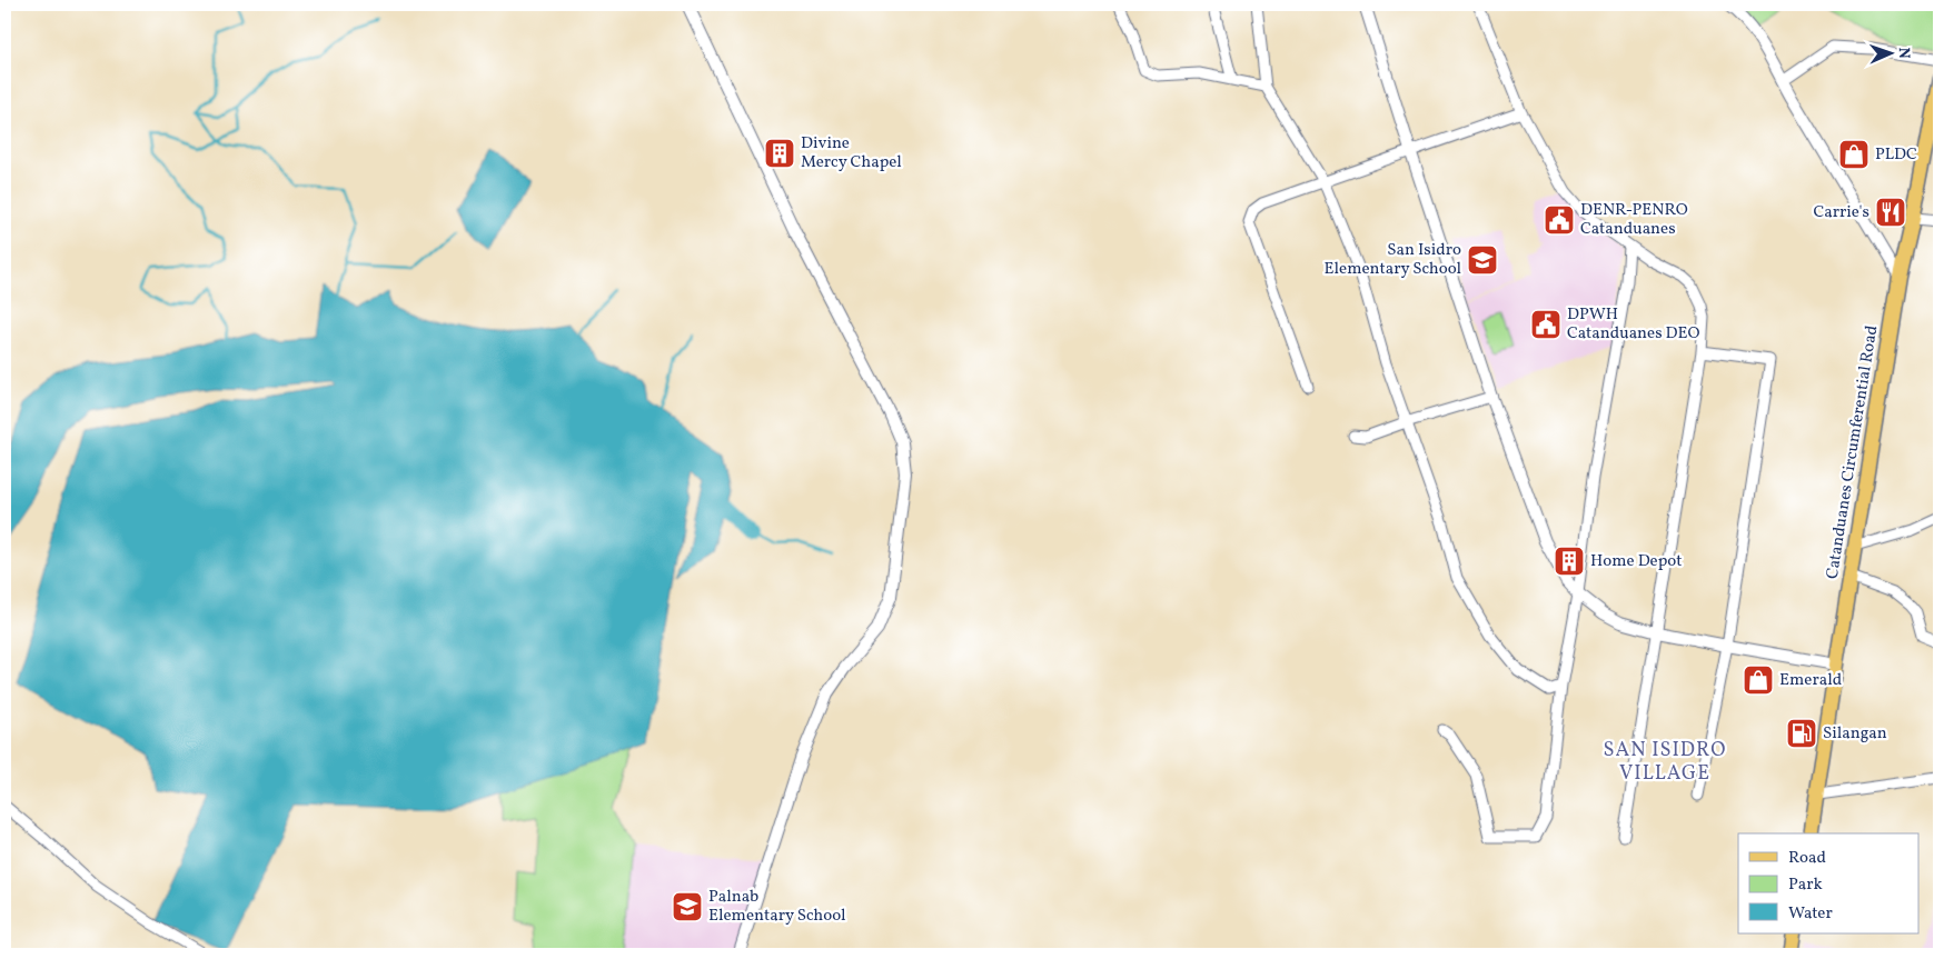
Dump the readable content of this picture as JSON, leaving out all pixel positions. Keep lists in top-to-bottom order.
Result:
{
  "streets": {
    "main road": ["Catanduanes Circumferential Road"]
  },
  "districts": ["SAN ISIDRO VILLAGE"],
  "places": {
    "building": ["Divine Mercy Chapel", "Home Depot"],
    "shop": ["PLDC", "Emerald"],
    "restaurant": ["Carrie's"],
    "public building": ["DENR-PENRO Catanduanes", "DPWH Catanduanes DEO"],
    "school or university": ["San Isidro Elementary School", "Palnab Elementary School"],
    "fuel station": ["Silangan"]
  },
  "legend": ["Road", "Park", "Water"],
  "north": "right"
}
